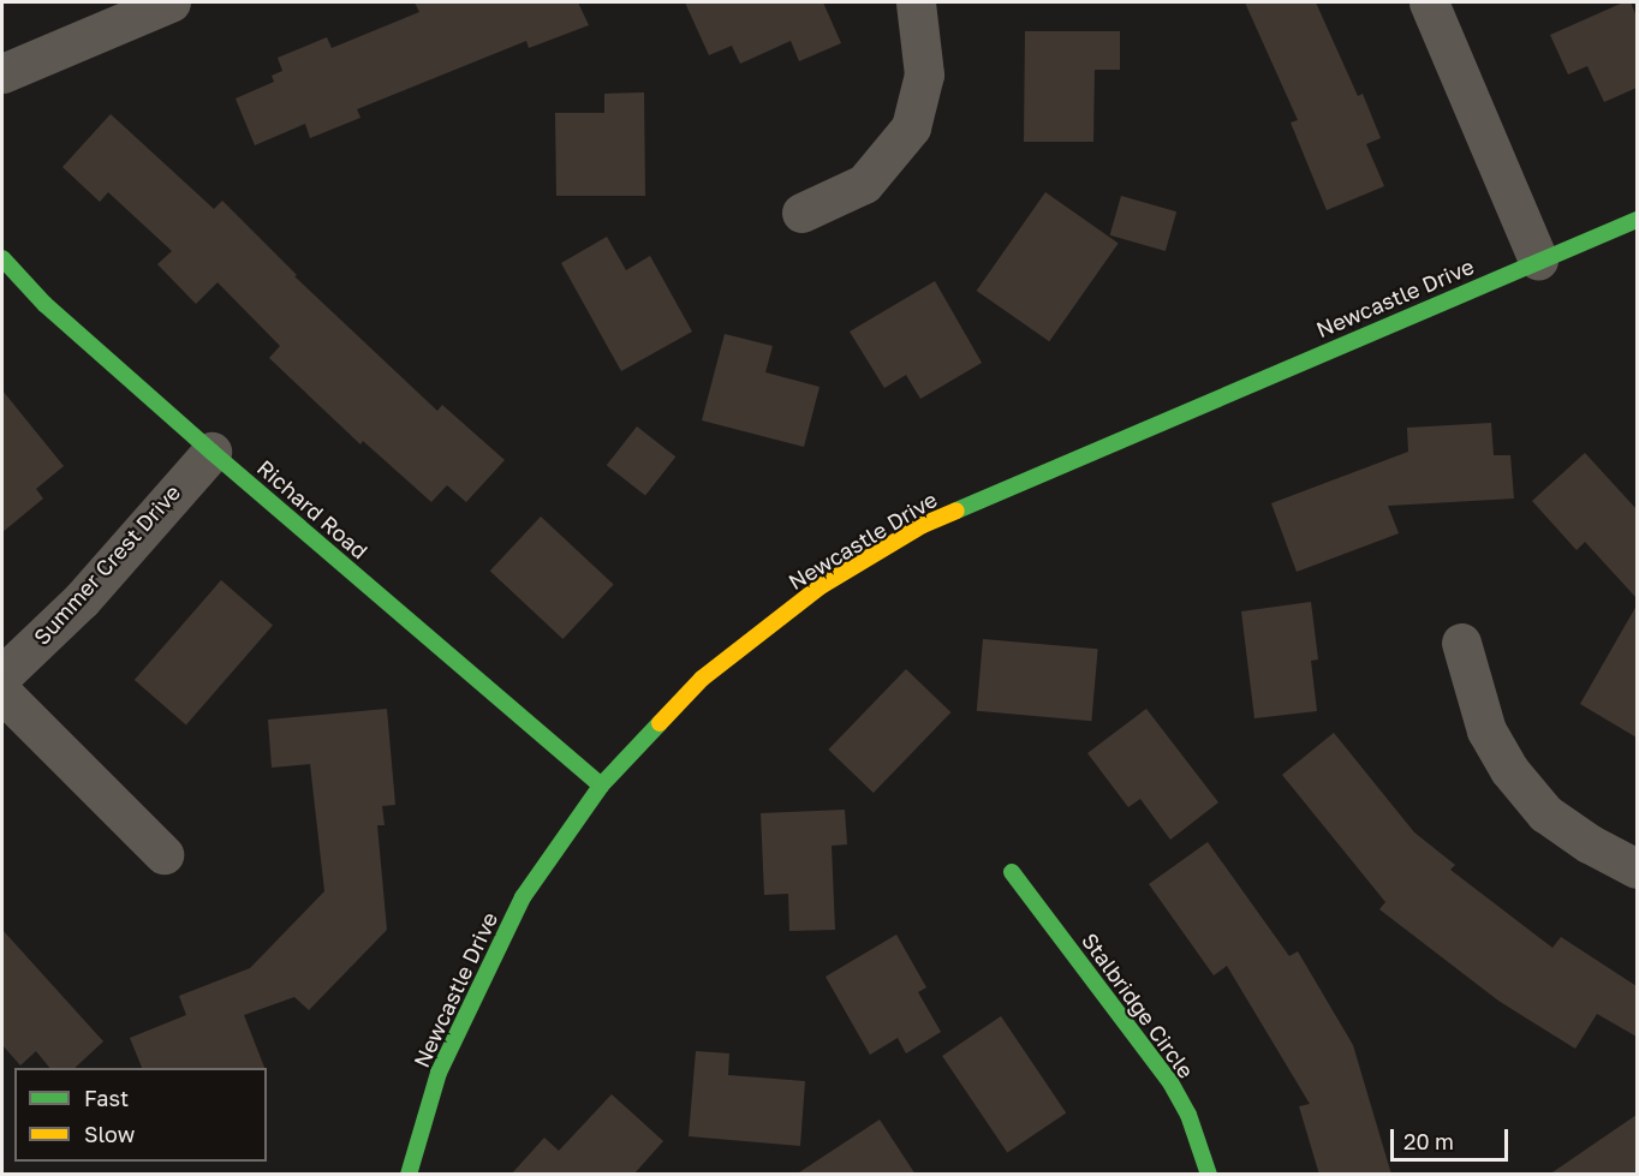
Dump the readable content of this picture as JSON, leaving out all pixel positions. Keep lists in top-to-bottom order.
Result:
{
  "streets": {
    "street": [
      "Newcastle Drive",
      "Richard Road",
      "Summer Crest Drive",
      "Stalbridge Circle"
    ]
  },
  "crossings": [
    ["Newcastle Drive", "Richard Road"],
    ["Richard Road", "Summer Crest Drive"]
  ],
  "legend": ["Fast", "Slow"],
  "scale_bar": "20 m"
}
